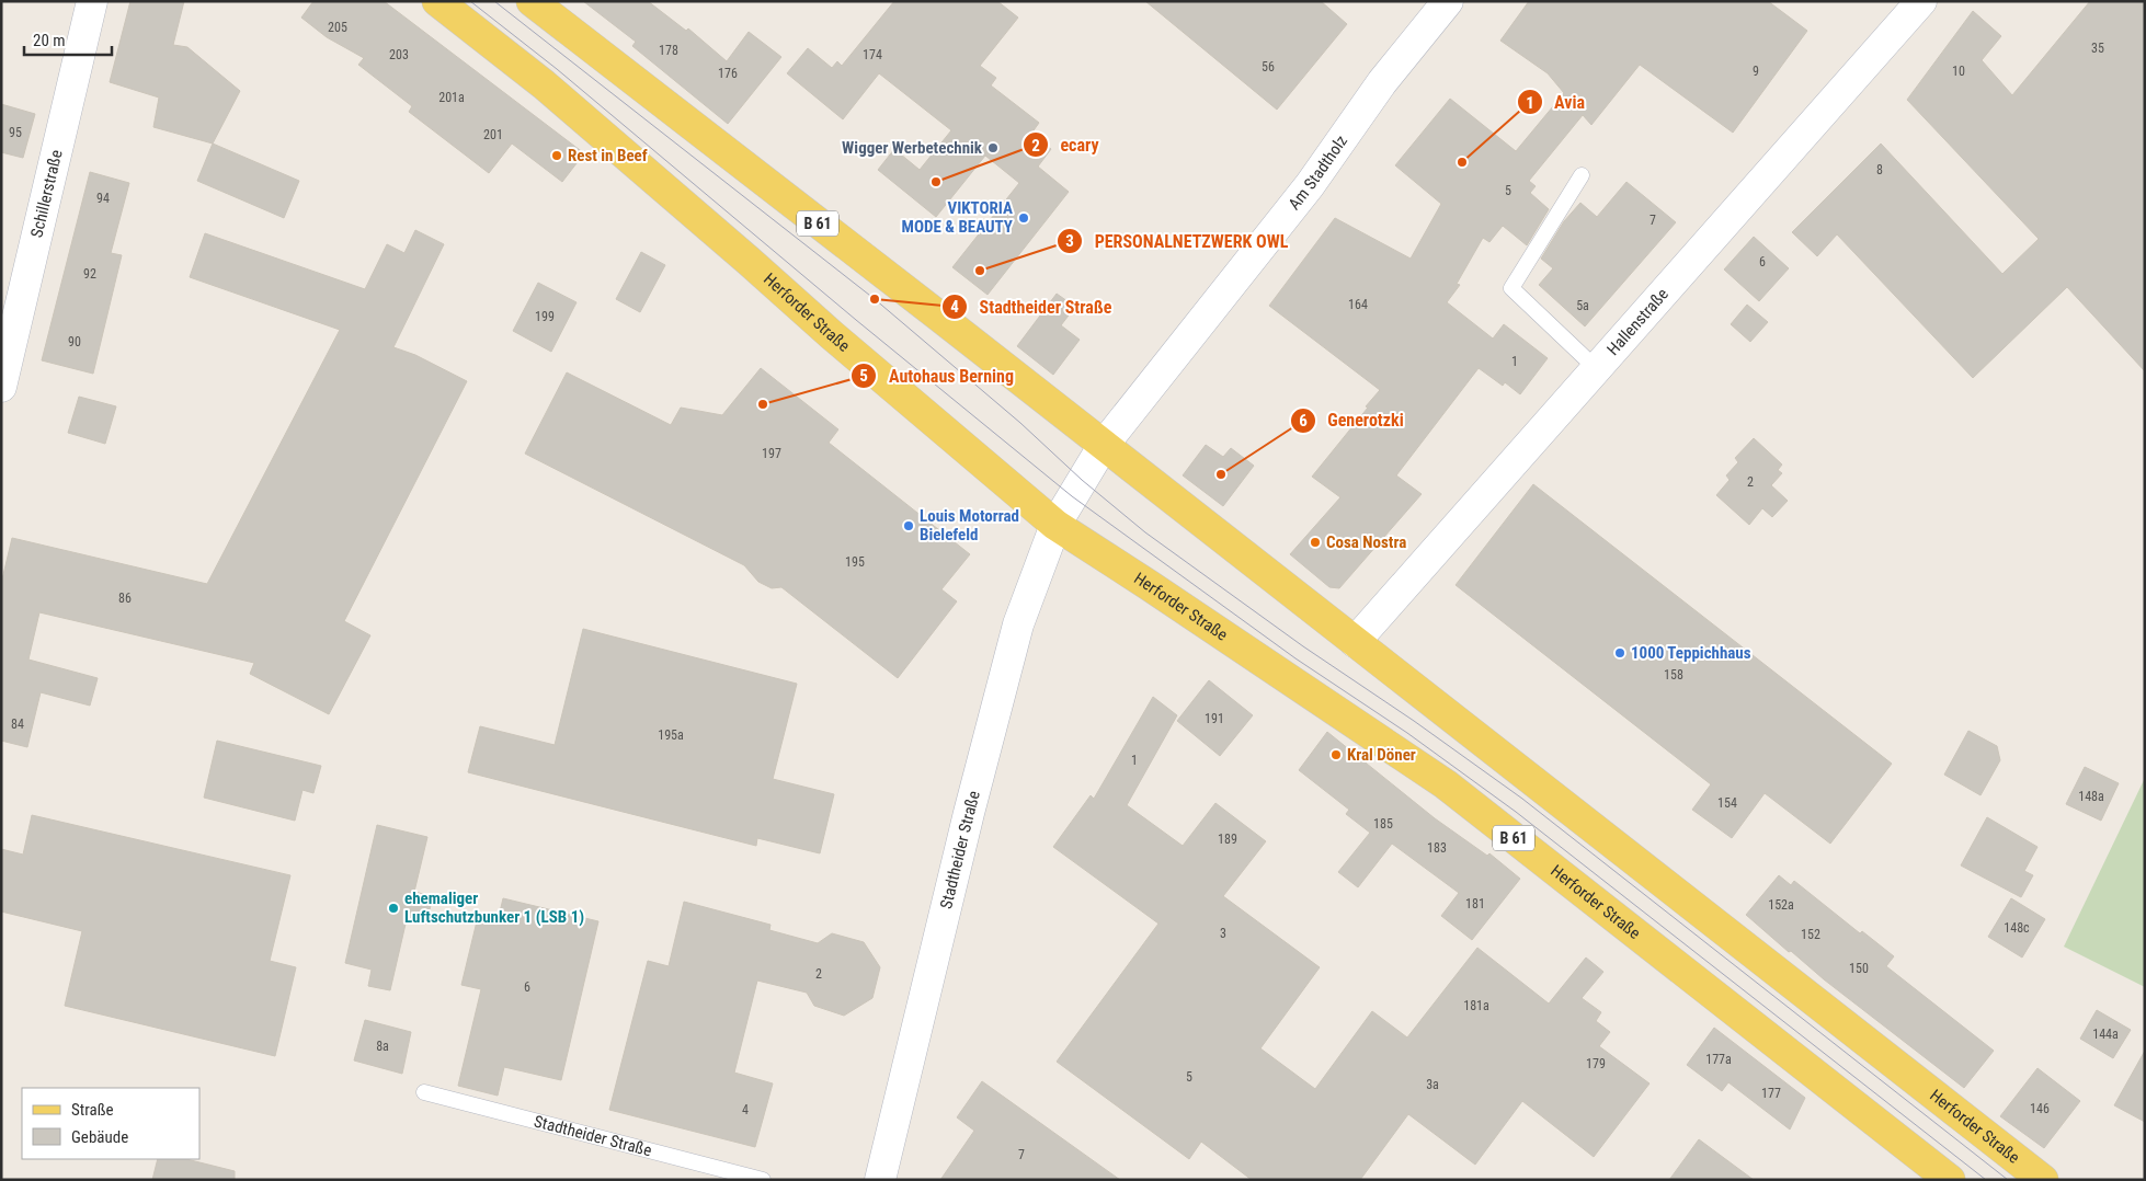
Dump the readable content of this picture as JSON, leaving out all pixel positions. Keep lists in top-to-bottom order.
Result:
{
  "streets": {
    "main road": ["B 61", "Herforder Straße"],
    "street": [
      "Am Stadtholz",
      "Schillerstraße",
      "Hallenstraße",
      "Stadtheider Straße"
    ]
  },
  "crossings": [
    ["Am Stadtholz", "Herforder Straße"],
    ["Am Stadtholz", "Stadtheider Straße"],
    ["Herforder Straße", "Hallenstraße"],
    ["Herforder Straße", "Stadtheider Straße"]
  ],
  "places": [
    "Wigger Werbetechnik",
    "Rest in Beef",
    "Avia",
    "ecary",
    "VIKTORIA MODE & BEAUTY",
    "PERSONALNETZWERK OWL",
    "Stadtheider Straße",
    "Autohaus Berning",
    "Generotzki",
    "Louis Motorrad Bielefeld",
    "Cosa Nostra",
    "1000 Teppichhaus",
    "Kral Döner",
    "ehemaliger Luftschutzbunker 1 (LSB 1)"
  ],
  "house_numbers": [
    "205",
    "35",
    "178",
    "203",
    "174",
    "56",
    "9",
    "10",
    "176",
    "201a",
    "95",
    "201",
    "8",
    "5",
    "94",
    "7",
    "6",
    "92",
    "164",
    "5a",
    "199",
    "90",
    "1",
    "197",
    "2",
    "195",
    "86",
    "158",
    "191",
    "84",
    "195a",
    "1",
    "148a",
    "154",
    "185",
    "189",
    "183",
    "181",
    "152a",
    "148c",
    "3",
    "152",
    "150",
    "2",
    "6",
    "181a",
    "144a",
    "8a",
    "177a",
    "179",
    "5",
    "3a",
    "177",
    "146",
    "4",
    "7"
  ],
  "legend": ["Straße", "Gebäude"],
  "scale_bar": "20 m"
}
